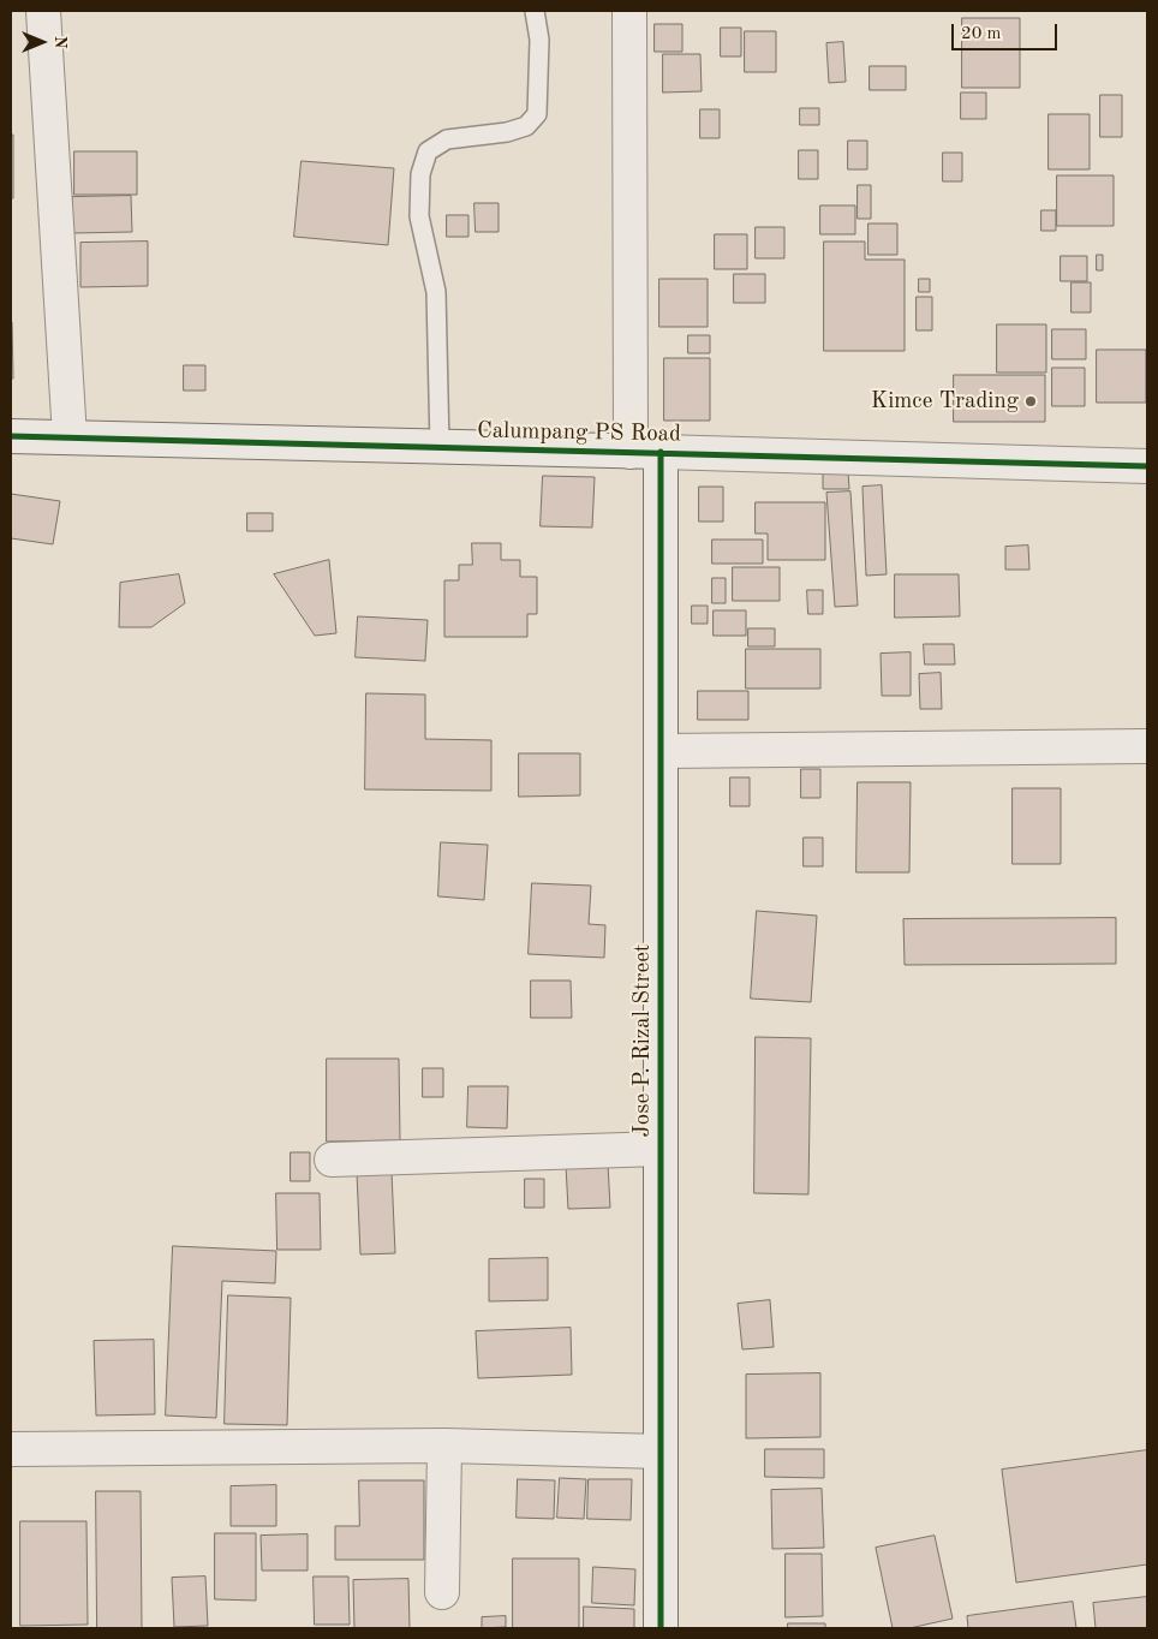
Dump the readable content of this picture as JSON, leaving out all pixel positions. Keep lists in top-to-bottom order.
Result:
{
  "streets": {
    "street": ["Calumpang PS Road", "Jose P. Rizal Street"]
  },
  "crossings": [
    ["Calumpang PS Road", "Jose P. Rizal Street"]
  ],
  "places": ["Kimce Trading"],
  "scale_bar": "20 m",
  "north": "right"
}
